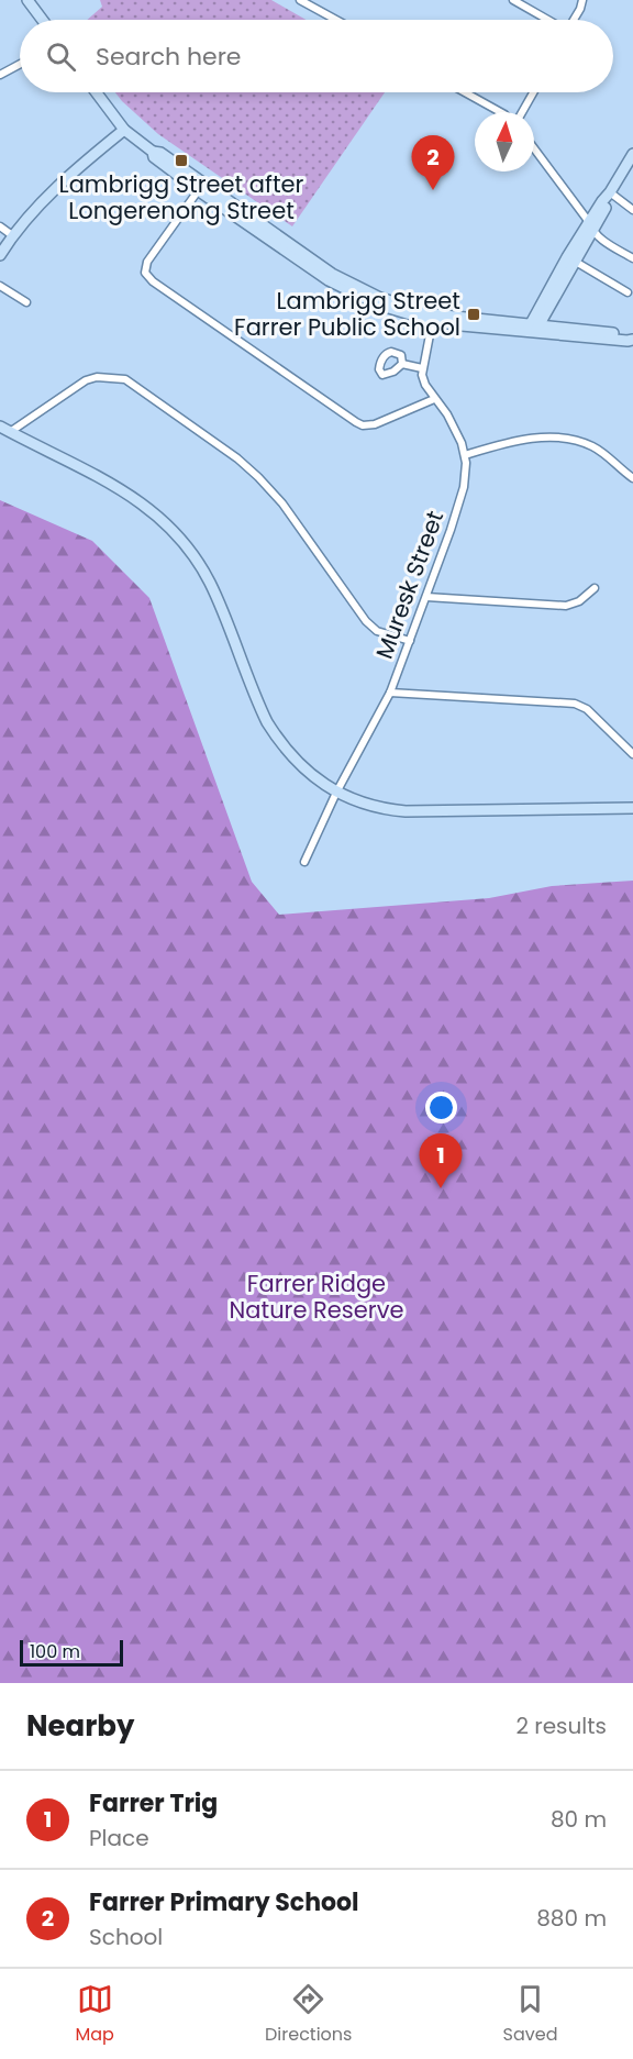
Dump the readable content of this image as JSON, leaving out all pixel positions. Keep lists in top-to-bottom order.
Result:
{
  "streets": {
    "street": ["Muresk Street"]
  },
  "parks": ["Farrer Ridge Nature Reserve"],
  "places": {
    "transit": ["Lambrigg Street after Longerenong Street", "Lambrigg Street Farrer Public School"]
  },
  "scale_bar": "100 m",
  "north": "top",
  "page": {
    "search": "Search here",
    "pins": ["2", "1"],
    "scale": "100 m",
    "heading": ["Nearby", "2 results"],
    "list": [
      {
        "mark": "1",
        "name": "Farrer Trig",
        "note": "Place",
        "value": "80 m"
      },
      {
        "mark": "2",
        "name": "Farrer Primary School",
        "note": "School",
        "value": "880 m"
      }
    ],
    "nav": ["Map", "Directions", "Saved"]
  }
}
